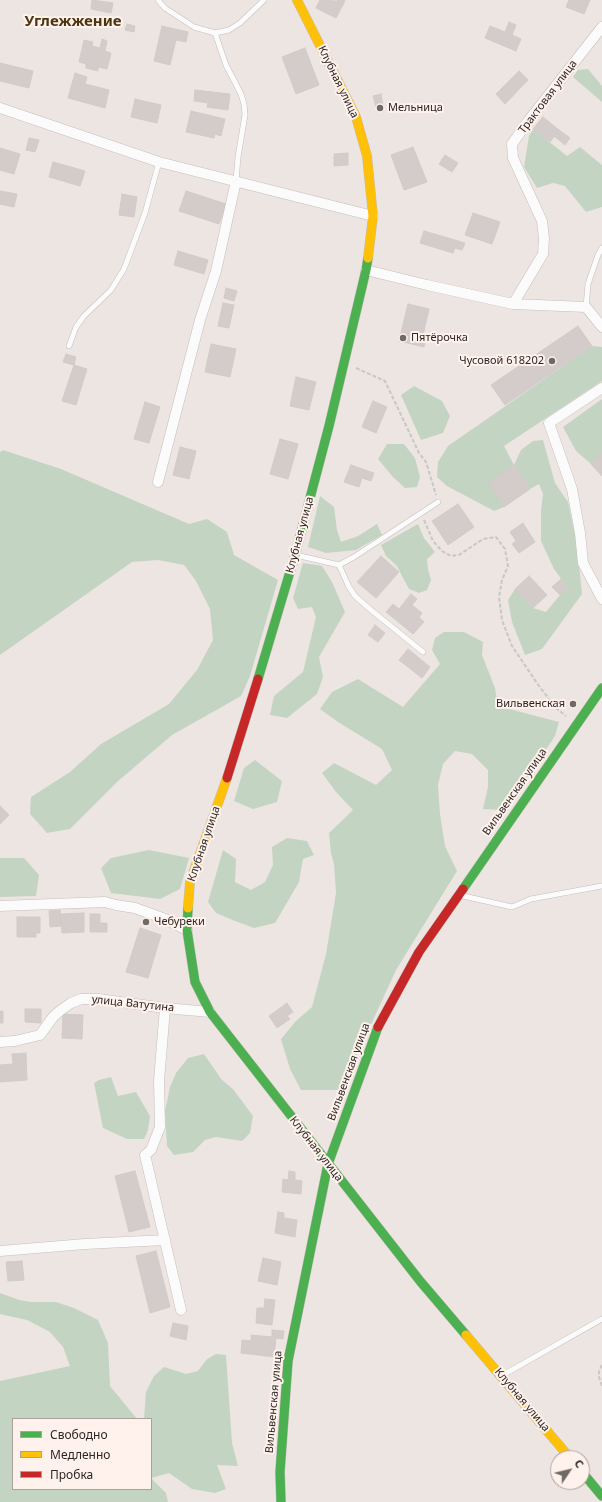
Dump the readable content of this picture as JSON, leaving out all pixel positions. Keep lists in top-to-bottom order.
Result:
{
  "streets": {
    "main road": ["Клубная улица", "Вильвенская улица"],
    "street": ["Трактовая улица", "улица Ватутина"]
  },
  "crossings": [
    ["Клубная улица", "Вильвенская улица"],
    ["Клубная улица", "улица Ватутина"]
  ],
  "districts": ["Углежжение"],
  "places": [
    "Мельница",
    "Пятёрочка",
    "Чусовой 618202",
    "Вильвенская",
    "Чебуреки"
  ],
  "legend": ["Свободно", "Медленно", "Пробка"],
  "north": "top right"
}
